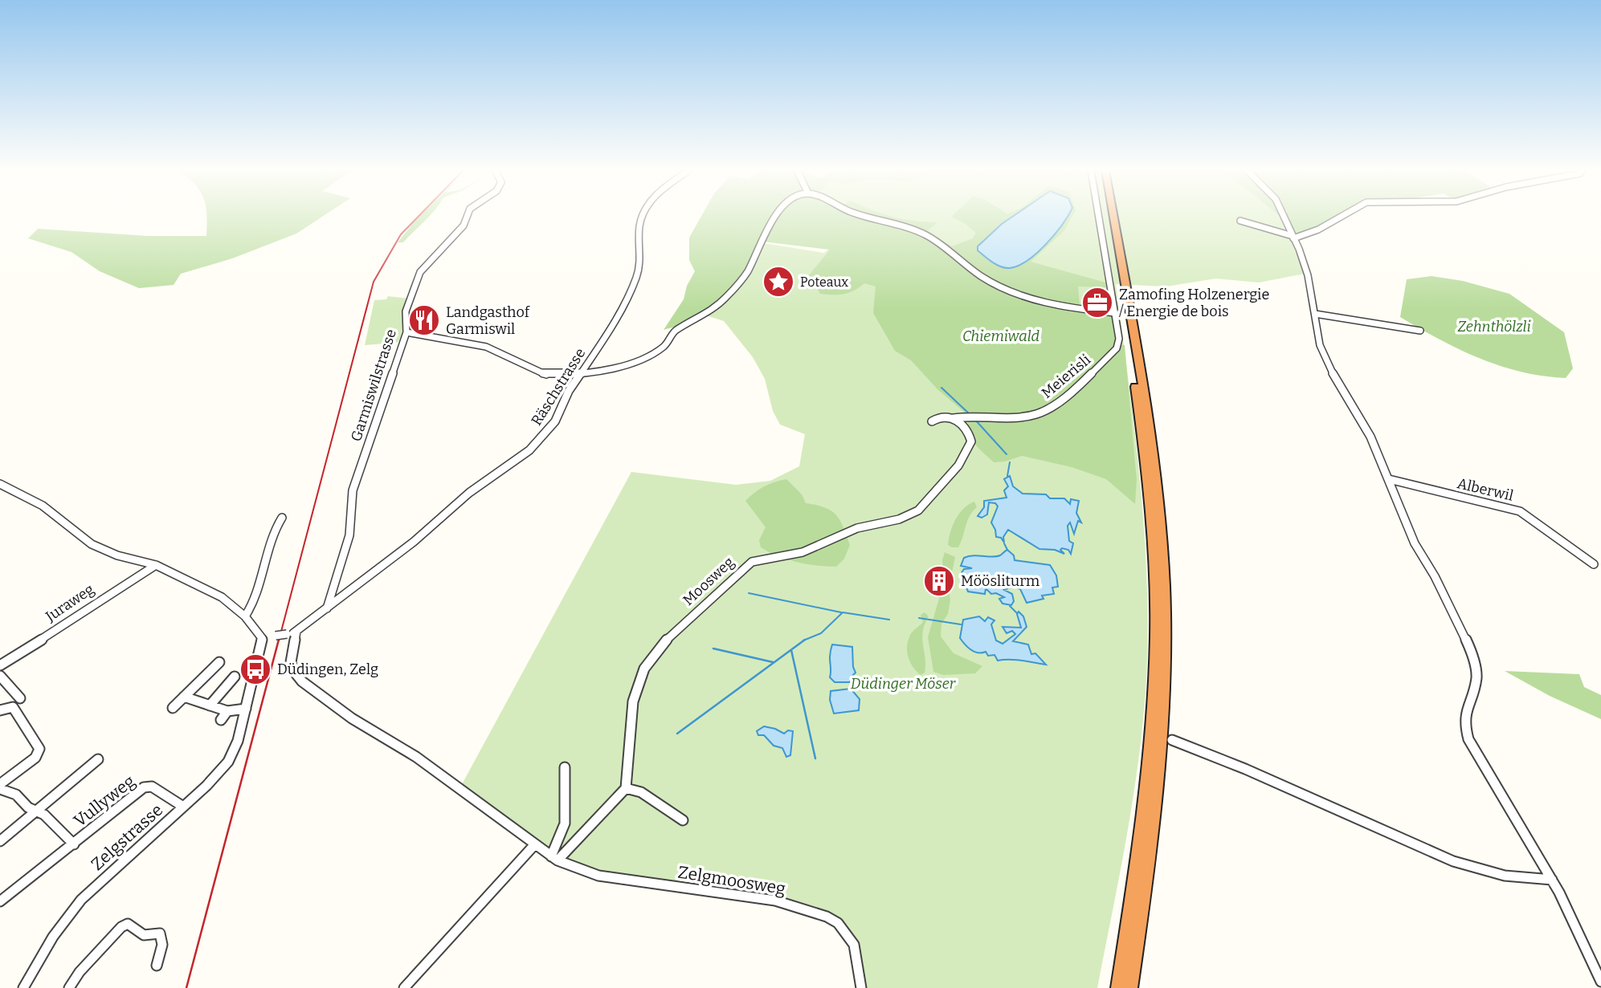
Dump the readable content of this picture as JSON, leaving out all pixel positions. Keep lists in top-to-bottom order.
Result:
{
  "streets": {
    "street": [
      "Meierisli",
      "Garmiswilstrasse",
      "Räschstrasse",
      "Alberwil",
      "Moosweg",
      "Juraweg",
      "Vullyweg",
      "Zelgstrasse",
      "Zelgmoosweg"
    ]
  },
  "crossings": [
    ["Garmiswilstrasse", "Räschstrasse"],
    ["Räschstrasse", "Zelgmoosweg"],
    ["Vullyweg", "Zelgstrasse"]
  ],
  "parks": ["Zehnthölzli", "Chiemiwald", "Düdinger Möser"],
  "places": {
    "place": ["Poteaux"],
    "office": ["Zamofing Holzenergie / Energie de bois"],
    "restaurant": ["Landgasthof Garmiswil"],
    "building": ["Möösliturm"],
    "bus stop": ["Düdingen, Zelg"]
  }
}
